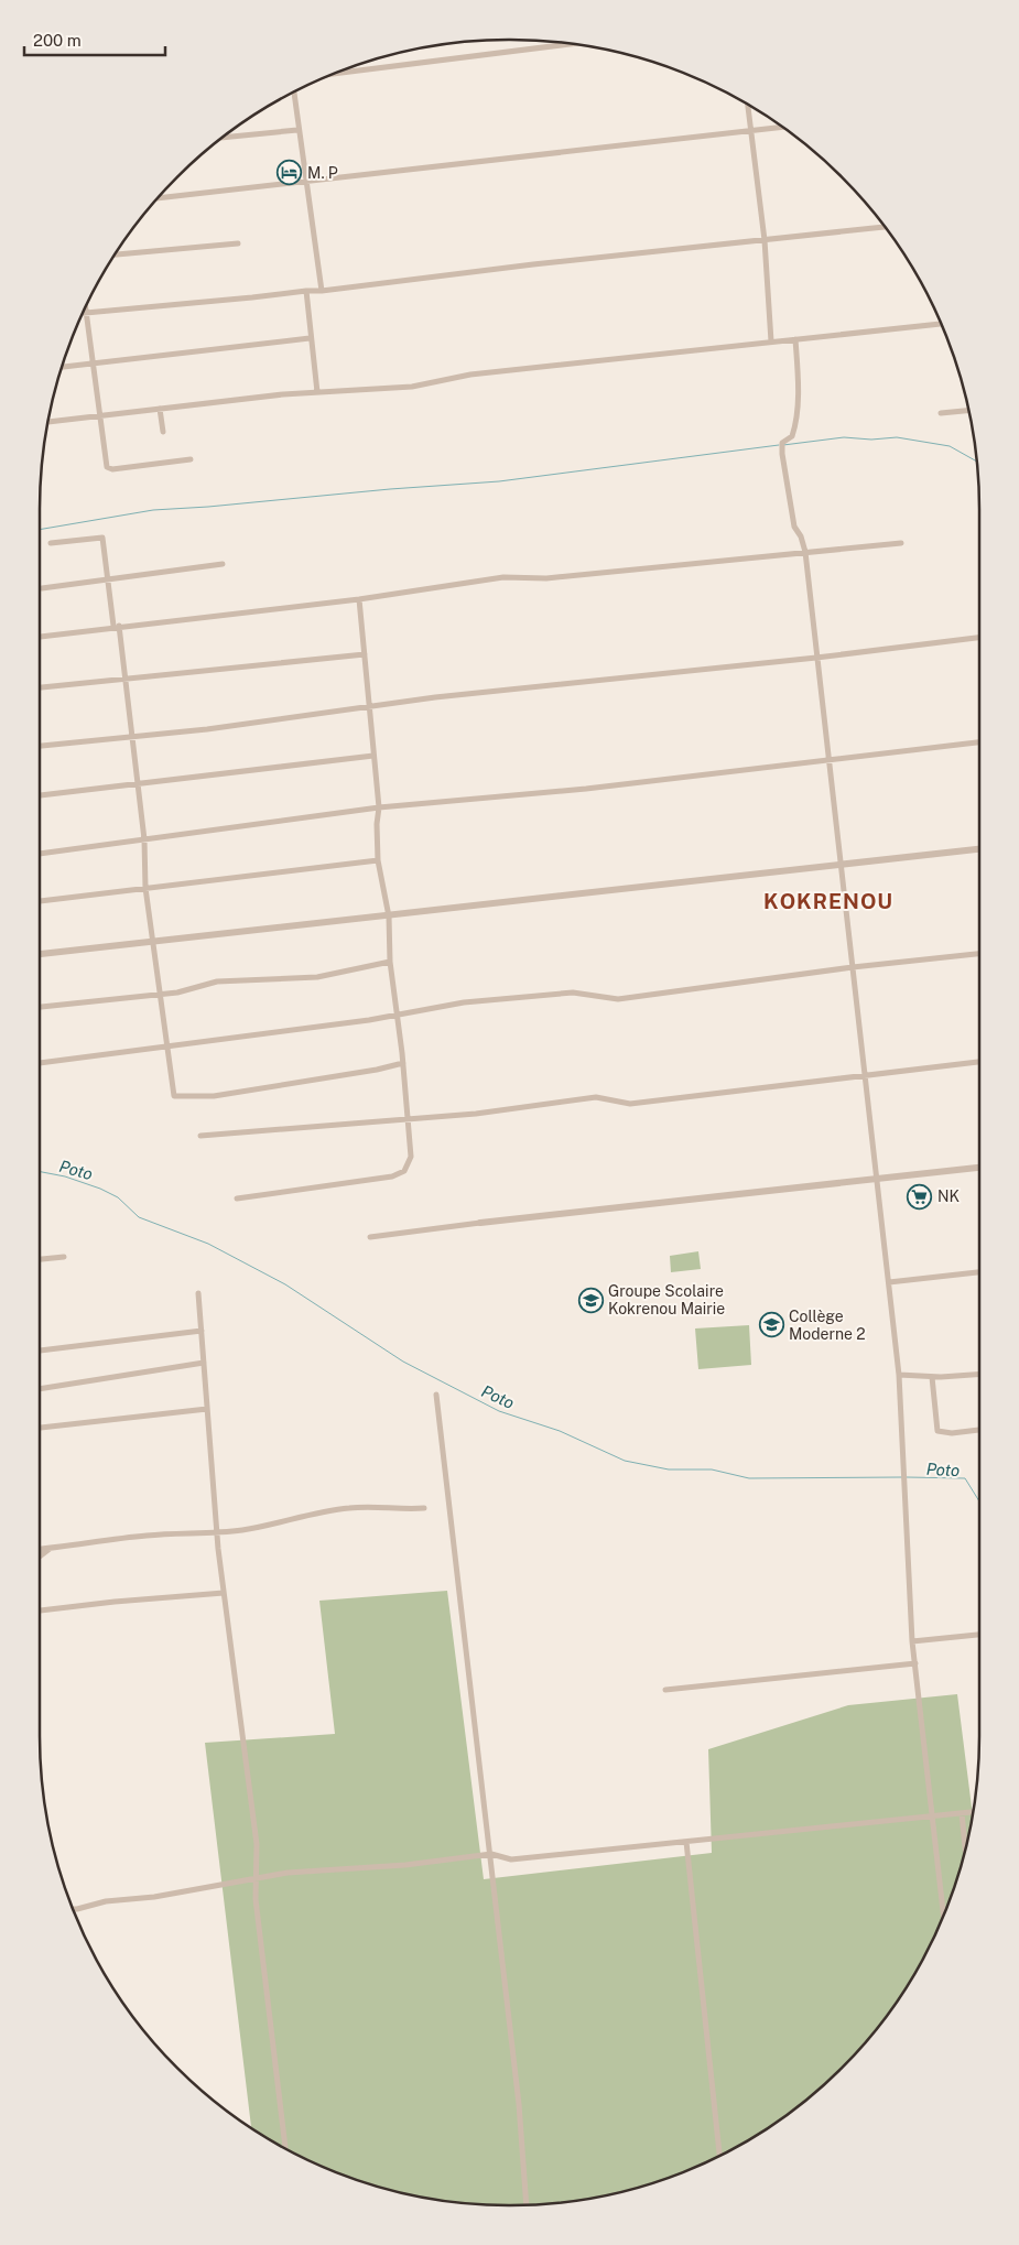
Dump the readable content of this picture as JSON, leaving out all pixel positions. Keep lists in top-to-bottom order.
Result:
{
  "districts": ["KOKRENOU"],
  "water": ["Poto"],
  "places": {
    "hotel": ["M. P"],
    "supermarket": ["NK"],
    "school or university": ["Groupe Scolaire Kokrenou Mairie", "Collège Moderne 2"]
  },
  "scale_bar": "200 m"
}
